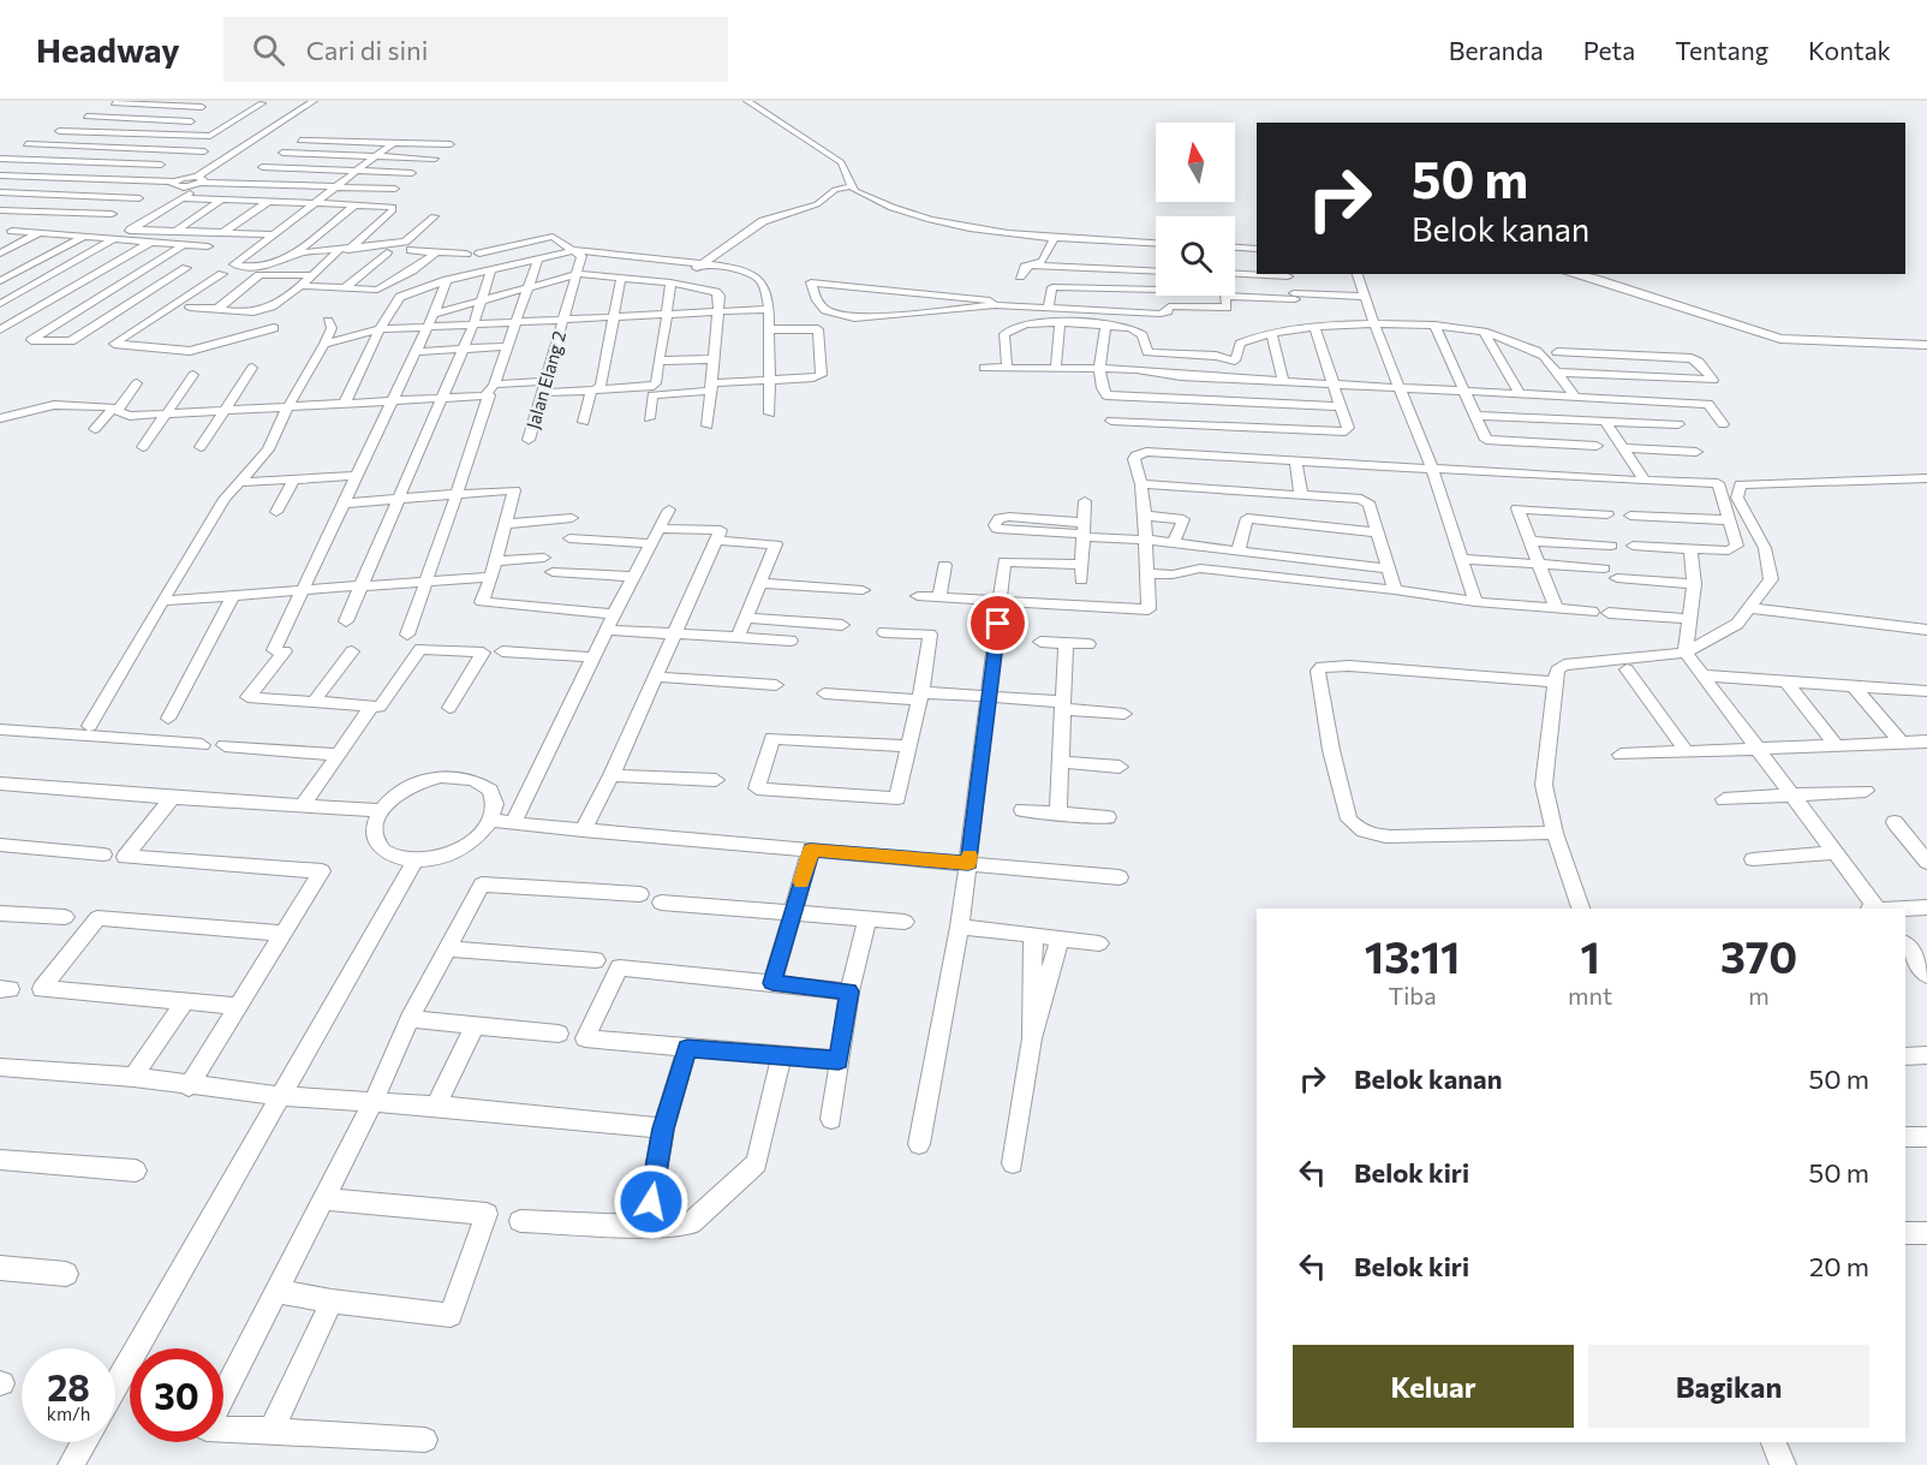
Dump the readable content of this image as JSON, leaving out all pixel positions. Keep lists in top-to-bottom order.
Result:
{
  "streets": {
    "street": ["Jalan Elang 2"]
  },
  "north": "top",
  "page": {
    "header": "Headway",
    "search": "Cari di sini",
    "nav": [
      "Beranda",
      "Peta",
      "Tentang",
      "Kontak"
    ],
    "turn": ["50 m", "Belok kanan"],
    "eta": [
      "13:11",
      "Tiba",
      "1",
      "mnt",
      "370",
      "m"
    ],
    "list": [
      {
        "name": "Belok kanan",
        "value": "50 m"
      },
      {
        "name": "Belok kiri",
        "value": "50 m"
      },
      {
        "name": "Belok kiri",
        "value": "20 m"
      }
    ],
    "buttons": ["Keluar", "Bagikan"],
    "speed": "28 km/h",
    "limit": "30"
  }
}
